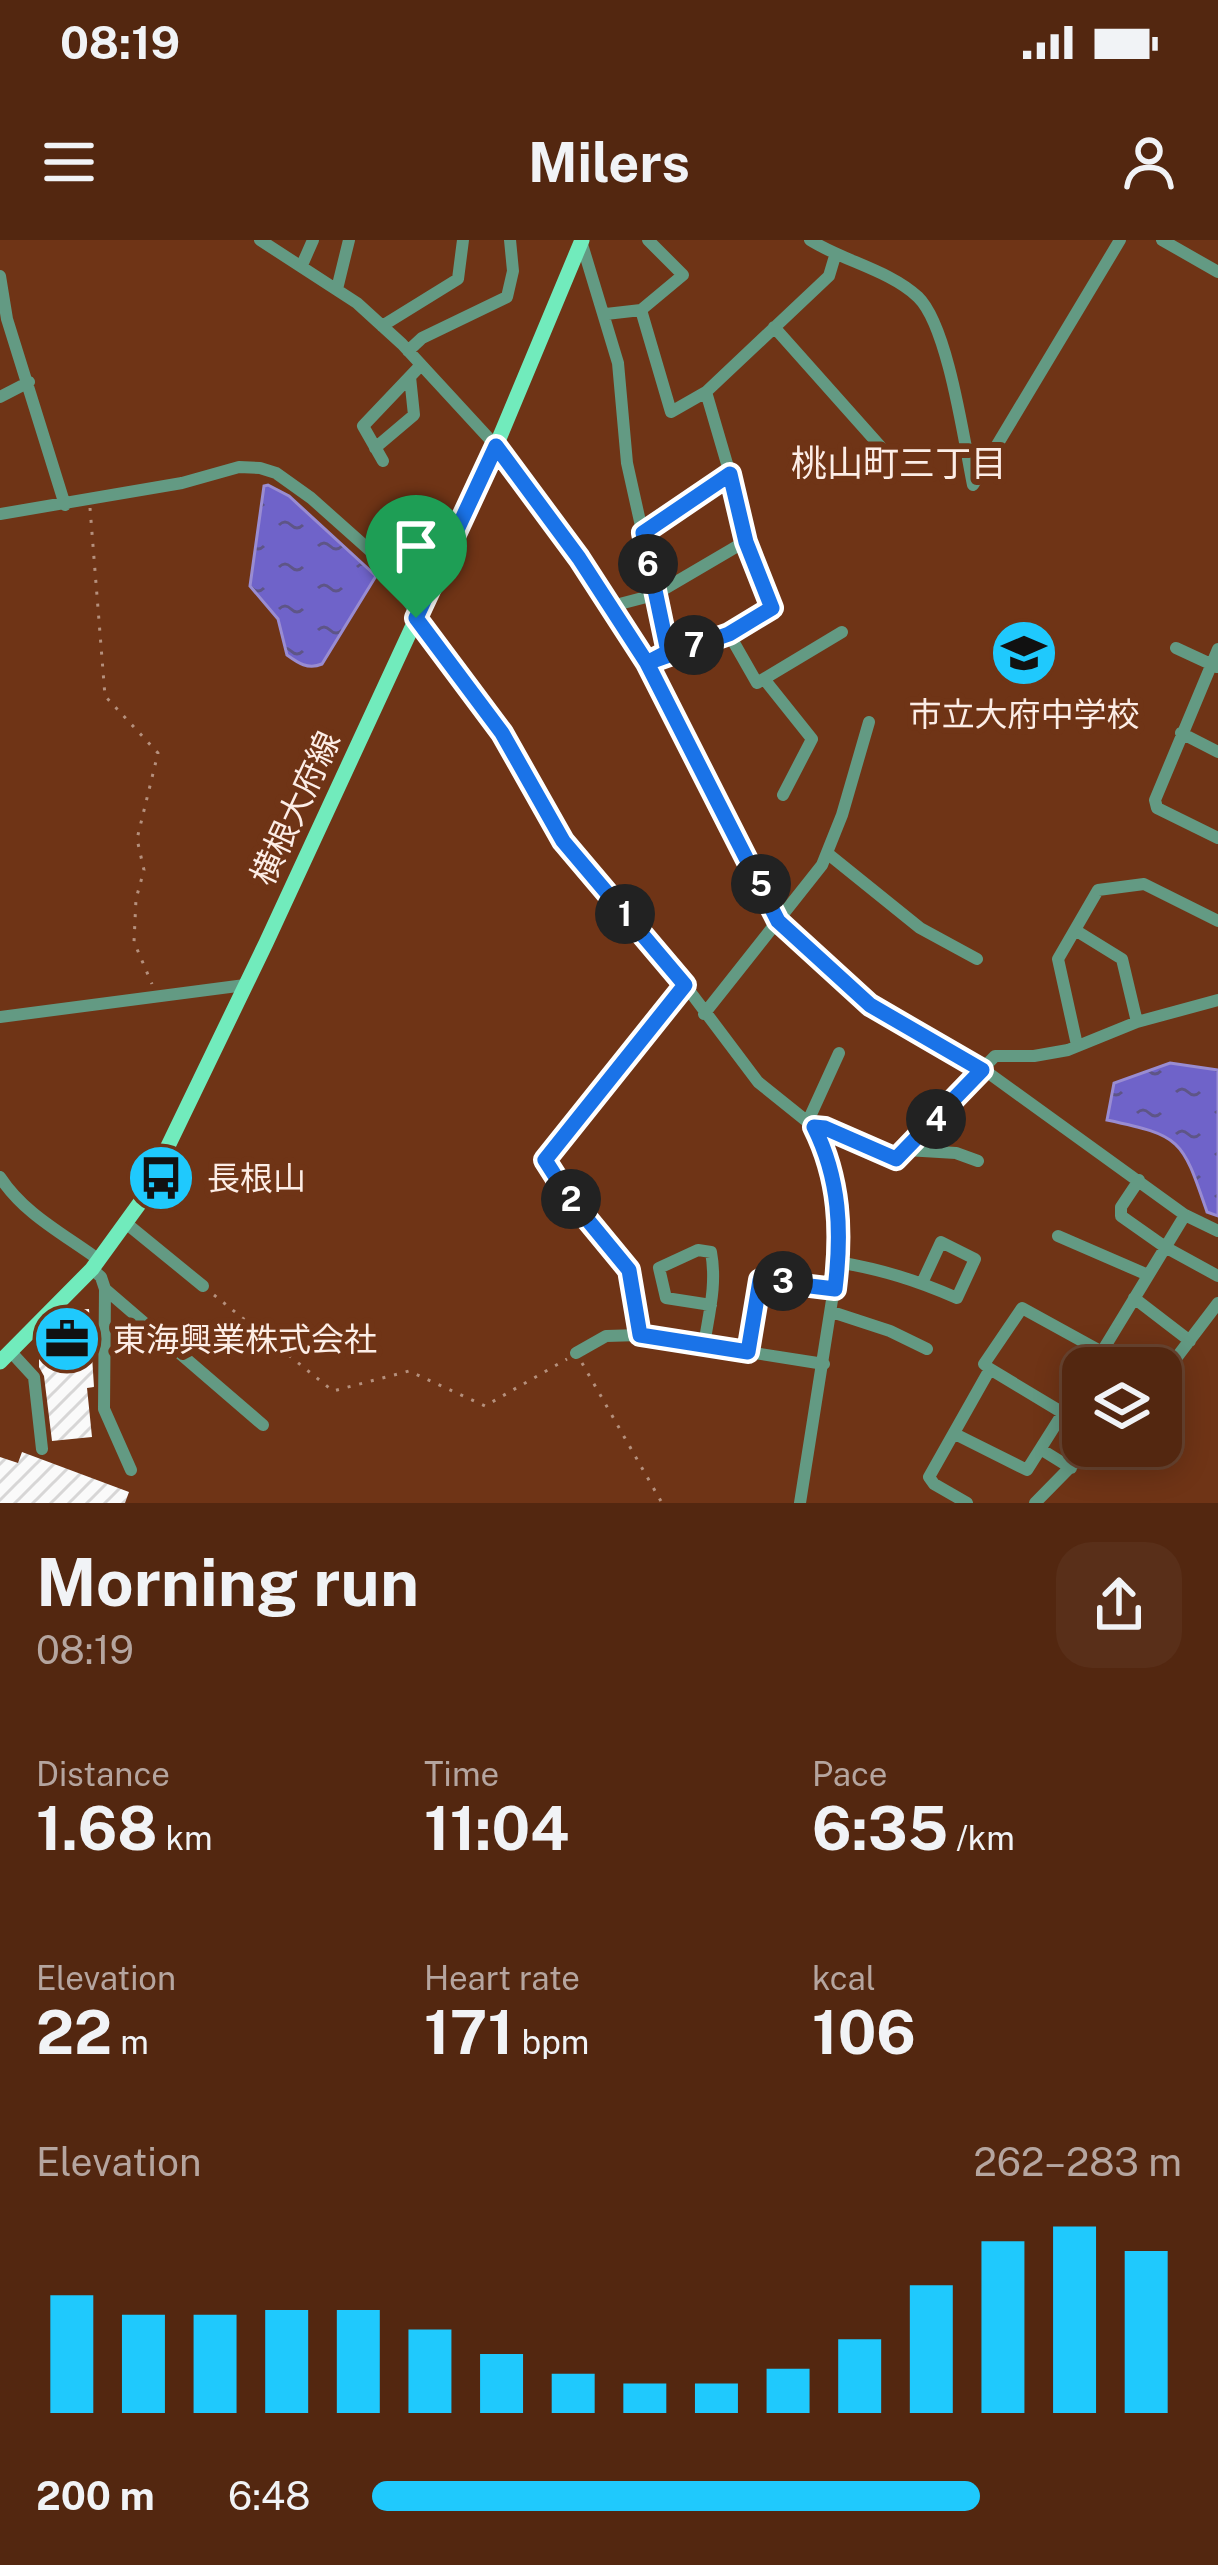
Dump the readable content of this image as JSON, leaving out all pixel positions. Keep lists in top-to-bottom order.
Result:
{
  "streets": {
    "main road": ["横根大府線"]
  },
  "districts": ["桃山町三丁目"],
  "places": {
    "school or university": ["市立大府中学校"],
    "bus stop": ["長根山"],
    "office": ["東海興業株式会社"]
  },
  "page": {
    "status": "08:19",
    "header": "Milers",
    "pins": [
      "6",
      "7",
      "5",
      "1",
      "4",
      "2",
      "3"
    ],
    "heading": ["Morning run", "08:19"],
    "stats": [
      ["Distance", "1.68 km"],
      ["Time", "11:04"],
      ["Pace", "6:35 /km"],
      ["Elevation", "22 m"],
      ["Heart rate", "171 bpm"],
      ["kcal", "106"]
    ],
    "chart": ["Elevation", "262–283 m"],
    "list": [
      {
        "name": "200 m",
        "note": "6:48"
      }
    ]
  }
}
